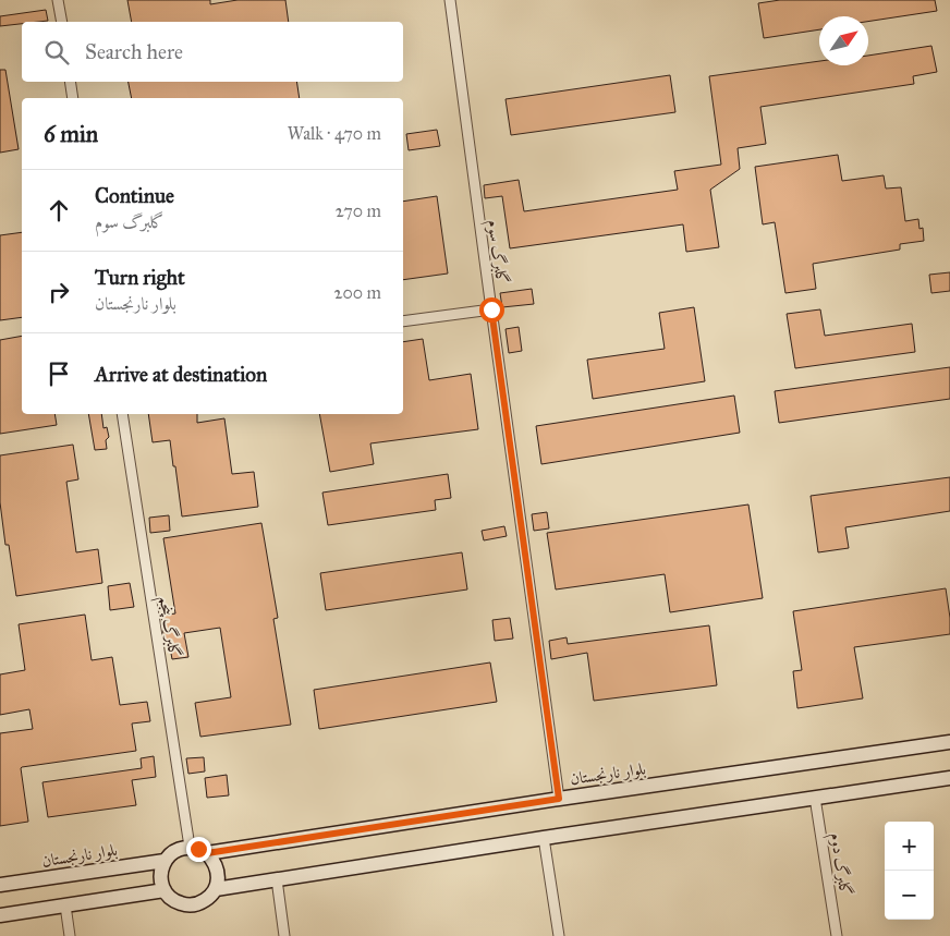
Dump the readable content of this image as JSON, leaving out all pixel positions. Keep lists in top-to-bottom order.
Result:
{
  "streets": {
    "street": [
      "گلبرگ سوم",
      "گلبرگ پنجم",
      "بلوار نارنجستان",
      "گلبرگ دوم"
    ]
  },
  "crossings": [
    ["گلبرگ سوم", "بلوار نارنجستان"],
    ["گلبرگ پنجم", "بلوار نارنجستان"]
  ],
  "north": "top right",
  "page": {
    "search": "Search here",
    "heading": ["6 min", "Walk · 470 m"],
    "list": [
      ["Continue", "گلبرگ سوم", "270 m"],
      ["Turn right", "بلوار نارنجستان", "200 m"],
      "Arrive at destination"
    ],
    "map_buttons": ["+", "−"]
  }
}
